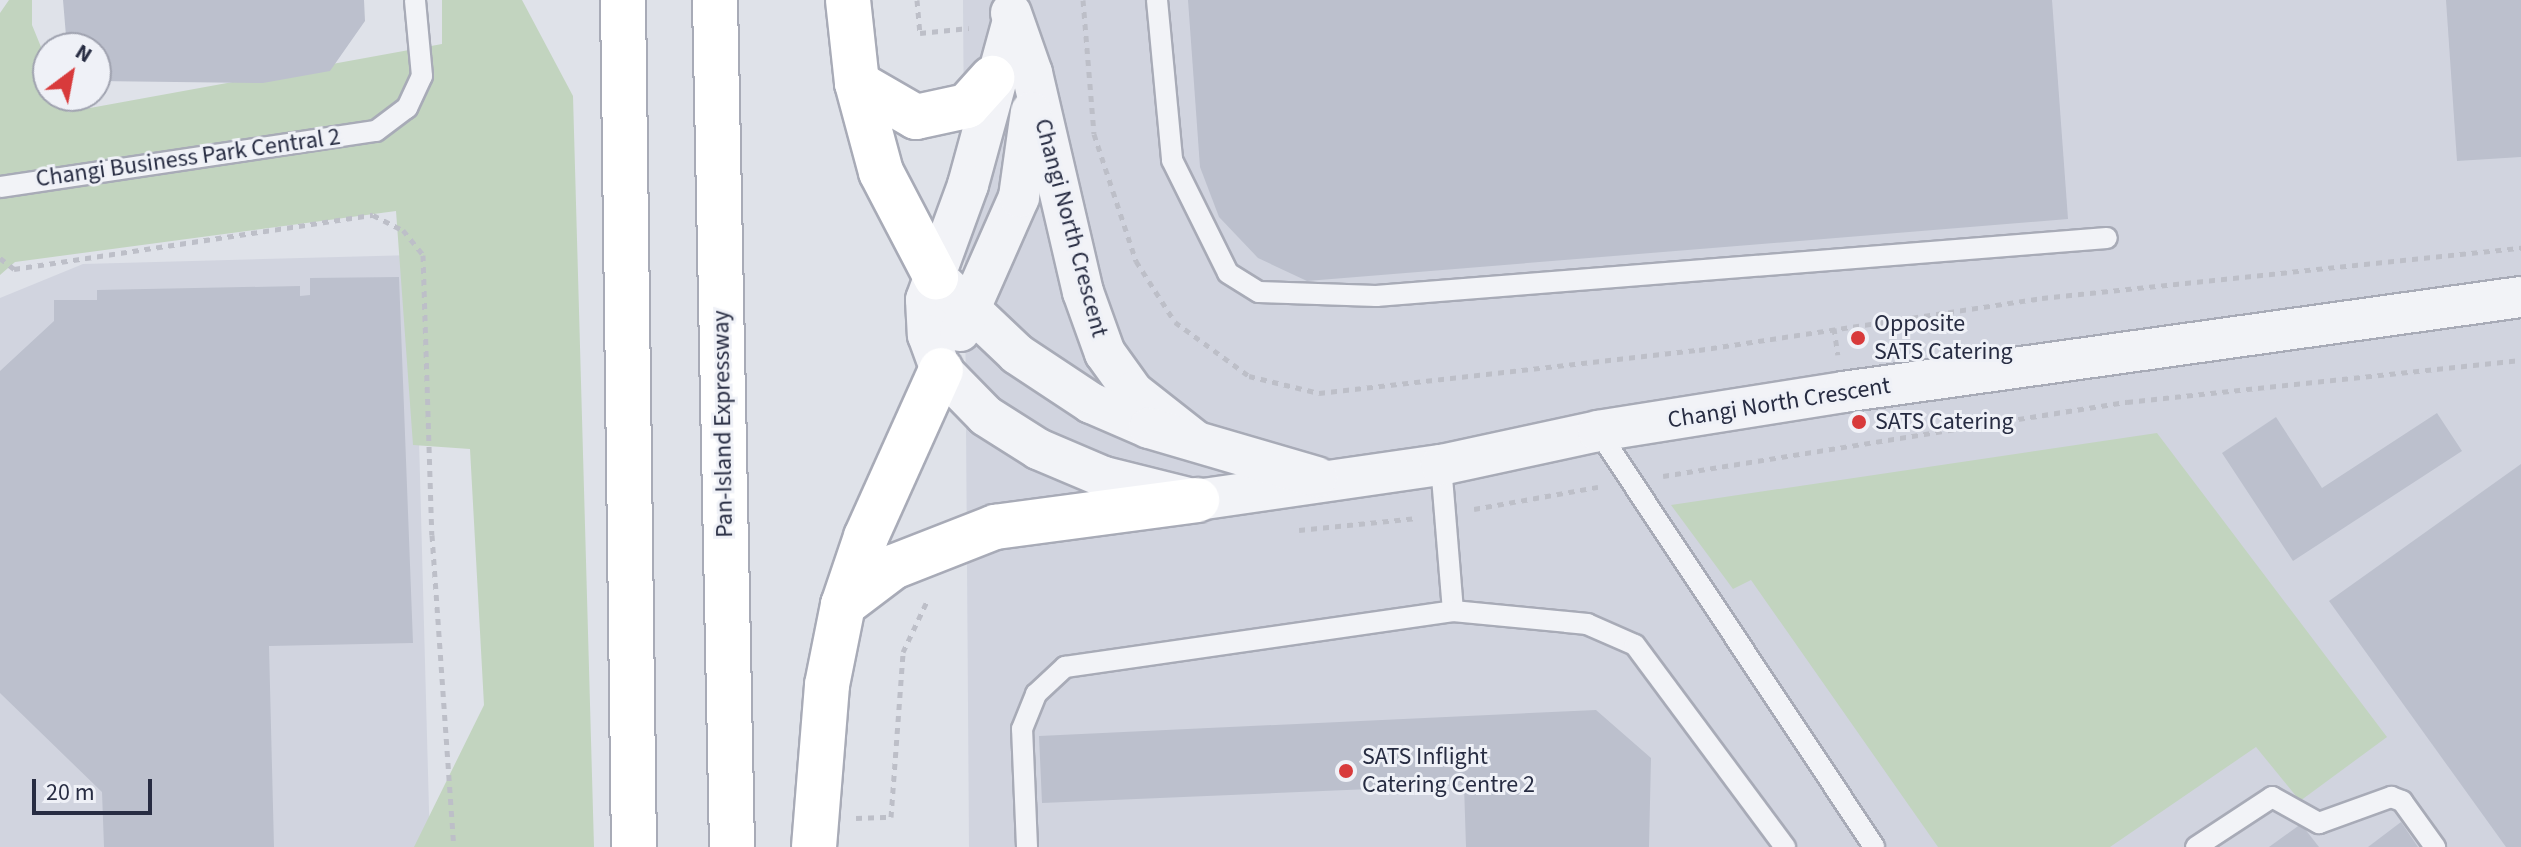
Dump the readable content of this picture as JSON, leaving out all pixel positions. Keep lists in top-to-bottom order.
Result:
{
  "streets": {
    "highway": ["Pan-Island Expressway"],
    "street": ["Changi North Crescent"],
    "lane": ["Changi Business Park Central 2"]
  },
  "places": ["Opposite SATS Catering", "SATS Catering", "SATS Inflight Catering Centre 2"],
  "scale_bar": "20 m",
  "north": "top right"
}
